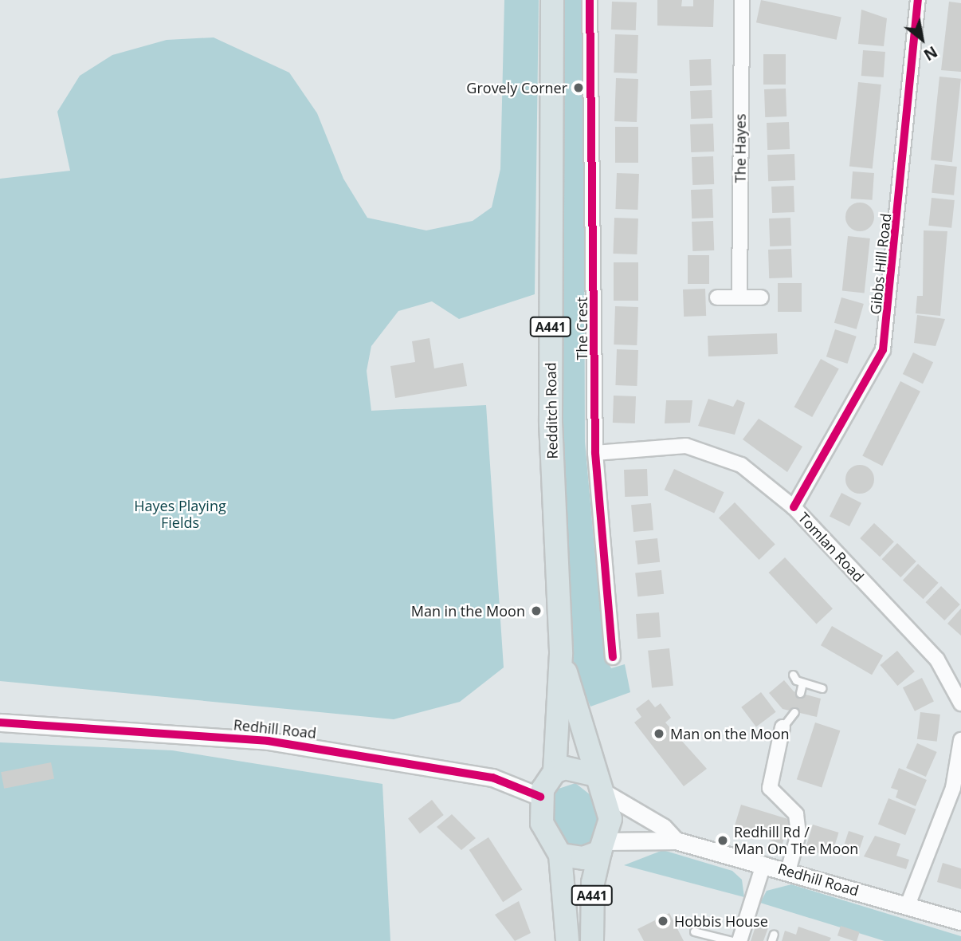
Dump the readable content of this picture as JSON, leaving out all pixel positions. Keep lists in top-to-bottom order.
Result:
{
  "streets": {
    "highway": ["A441", "Redditch Road"],
    "street": [
      "The Hayes",
      "Gibbs Hill Road",
      "The Crest",
      "Tomlan Road",
      "Redhill Road"
    ]
  },
  "crossings": [
    ["Gibbs Hill Road", "Tomlan Road"],
    ["A441", "Redditch Road"],
    ["A441", "Redhill Road"],
    ["The Crest", "Tomlan Road"],
    ["Redditch Road", "Redhill Road"]
  ],
  "parks": ["Hayes Playing Fields"],
  "places": [
    "Grovely Corner",
    "Man in the Moon",
    "Man on the Moon",
    "Redhill Rd / Man On The Moon",
    "Hobbis House"
  ],
  "north": "bottom right"
}
